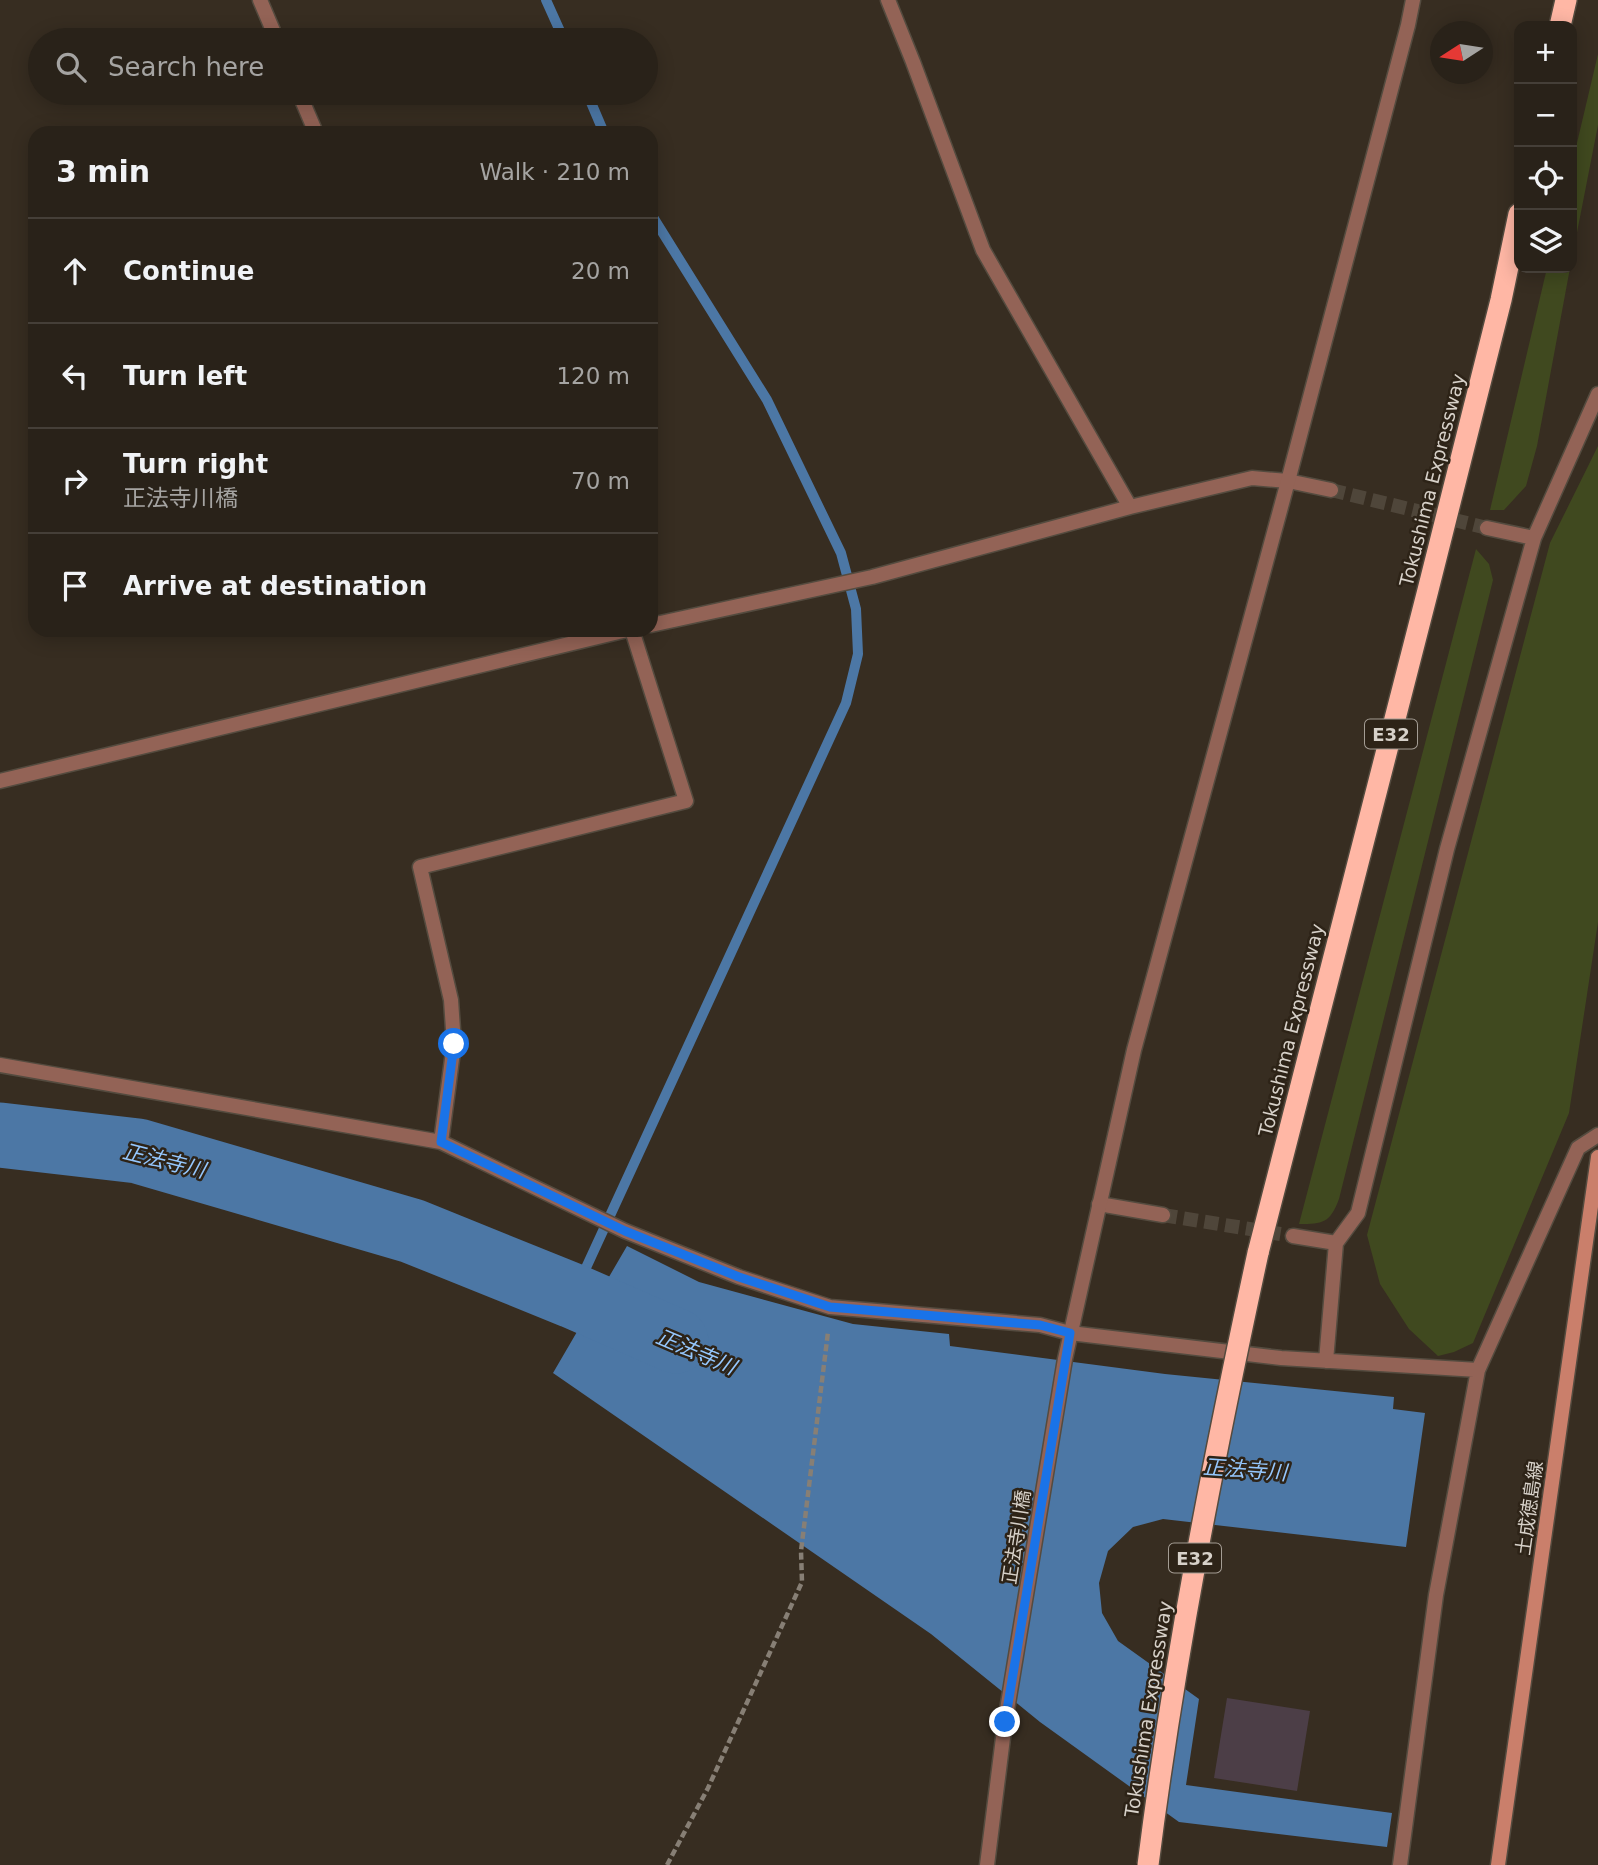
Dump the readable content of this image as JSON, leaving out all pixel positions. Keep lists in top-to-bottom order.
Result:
{
  "streets": {
    "highway": ["Tokushima Expressway", "E32"],
    "main road": ["土成徳島線"],
    "street": ["正法寺川橋"]
  },
  "water": ["正法寺川"],
  "north": "left",
  "page": {
    "map_buttons": ["+", "−"],
    "search": "Search here",
    "heading": ["3 min", "Walk · 210 m"],
    "list": [
      ["Continue", "20 m"],
      ["Turn left", "120 m"],
      ["Turn right", "正法寺川橋", "70 m"],
      "Arrive at destination"
    ]
  }
}
